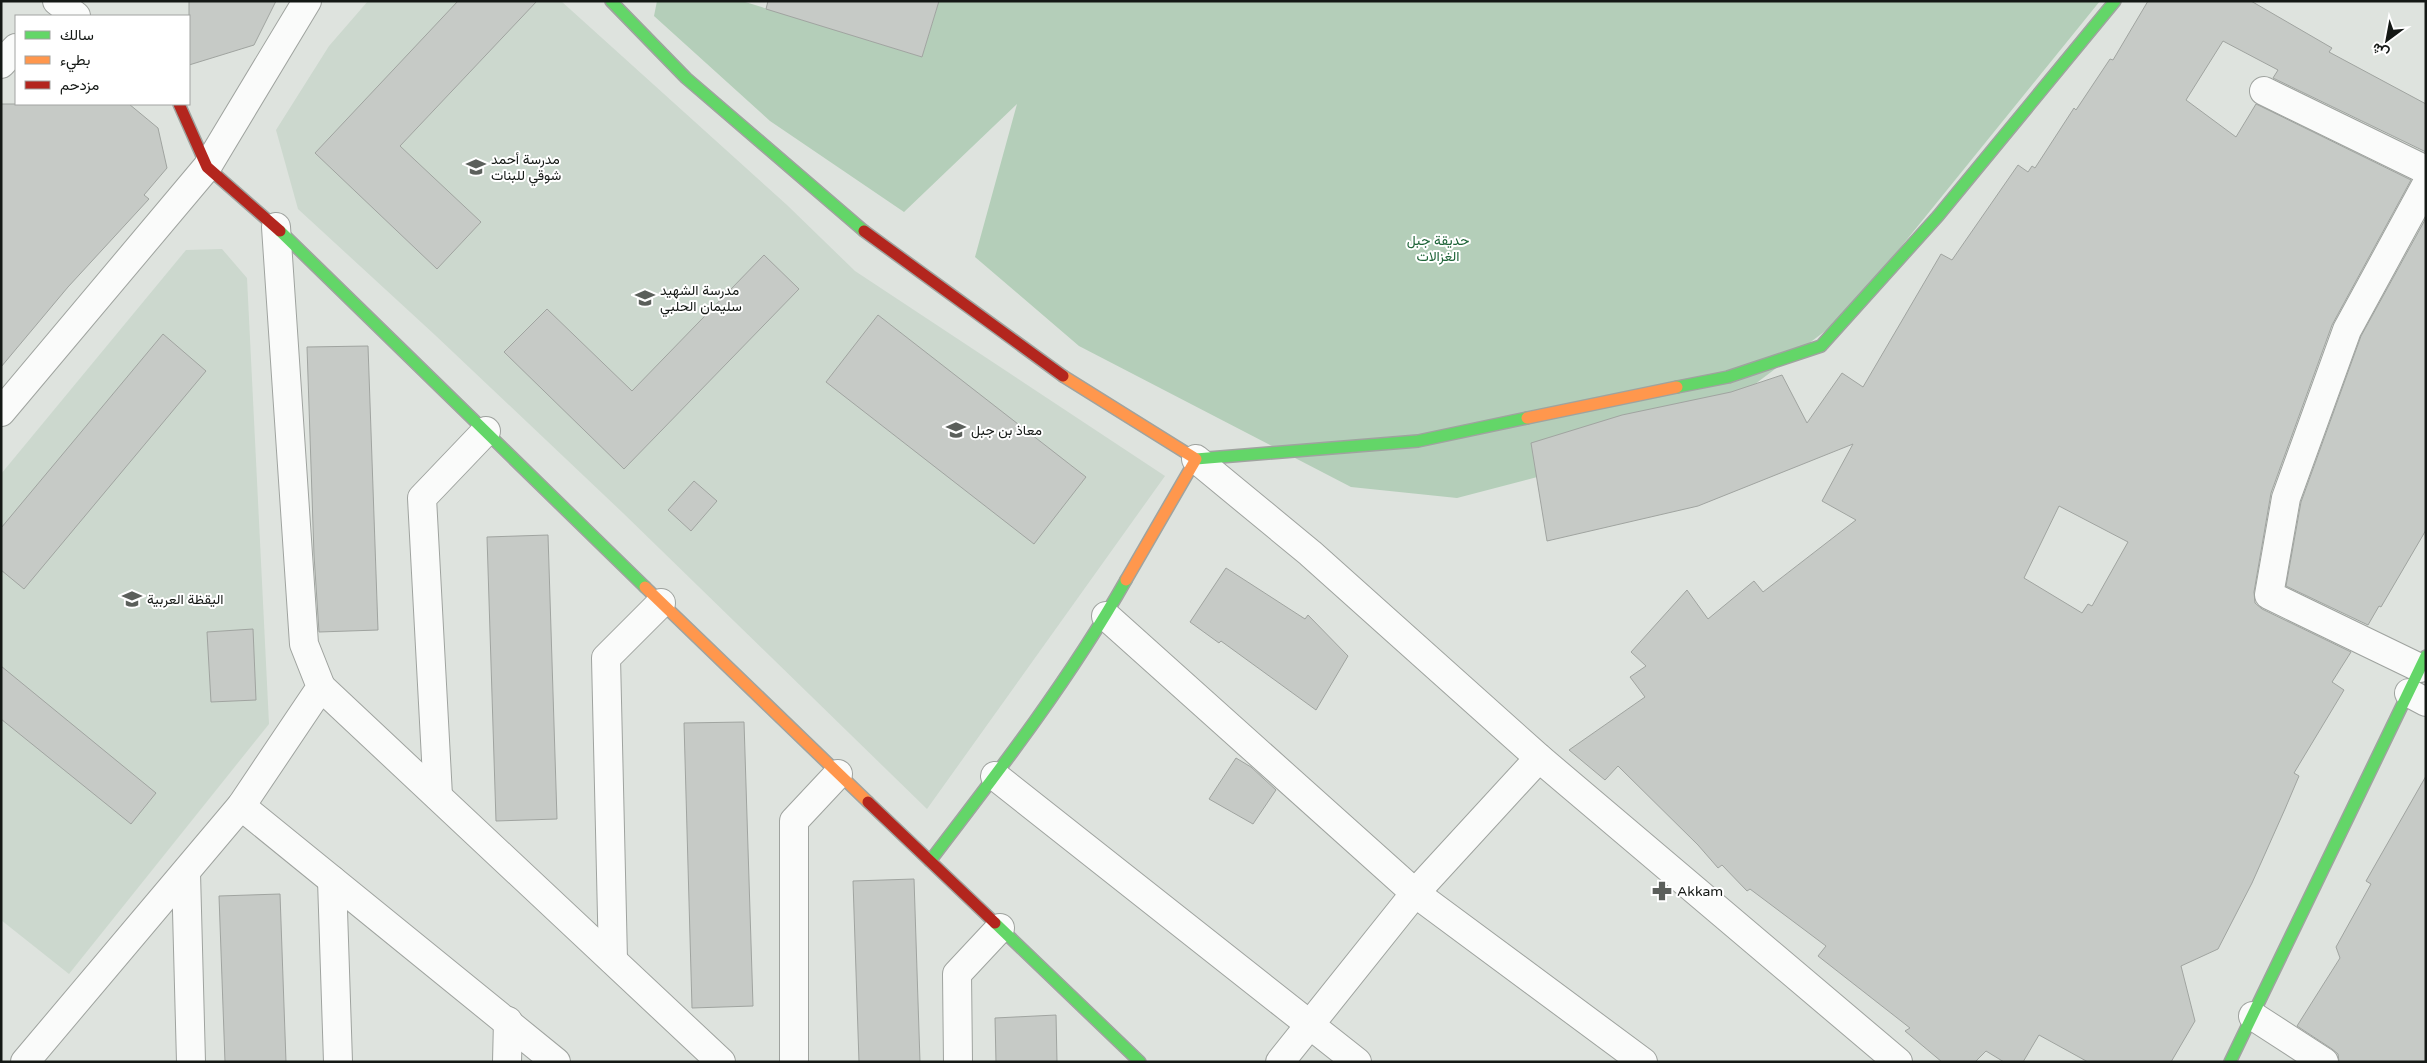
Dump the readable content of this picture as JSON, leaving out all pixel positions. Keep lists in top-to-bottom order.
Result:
{
  "parks": ["حديقة جبل الغزالات"],
  "places": {
    "school or university": [
      "مدرسة أحمد شوقي للبنات",
      "مدرسة الشهيد سليمان الحلبي",
      "معاذ بن جبل",
      "اليقظة العربية"
    ],
    "pharmacy": ["Akkam"]
  },
  "legend": ["سالك", "بطيء", "مزدحم"],
  "north": "bottom left"
}
